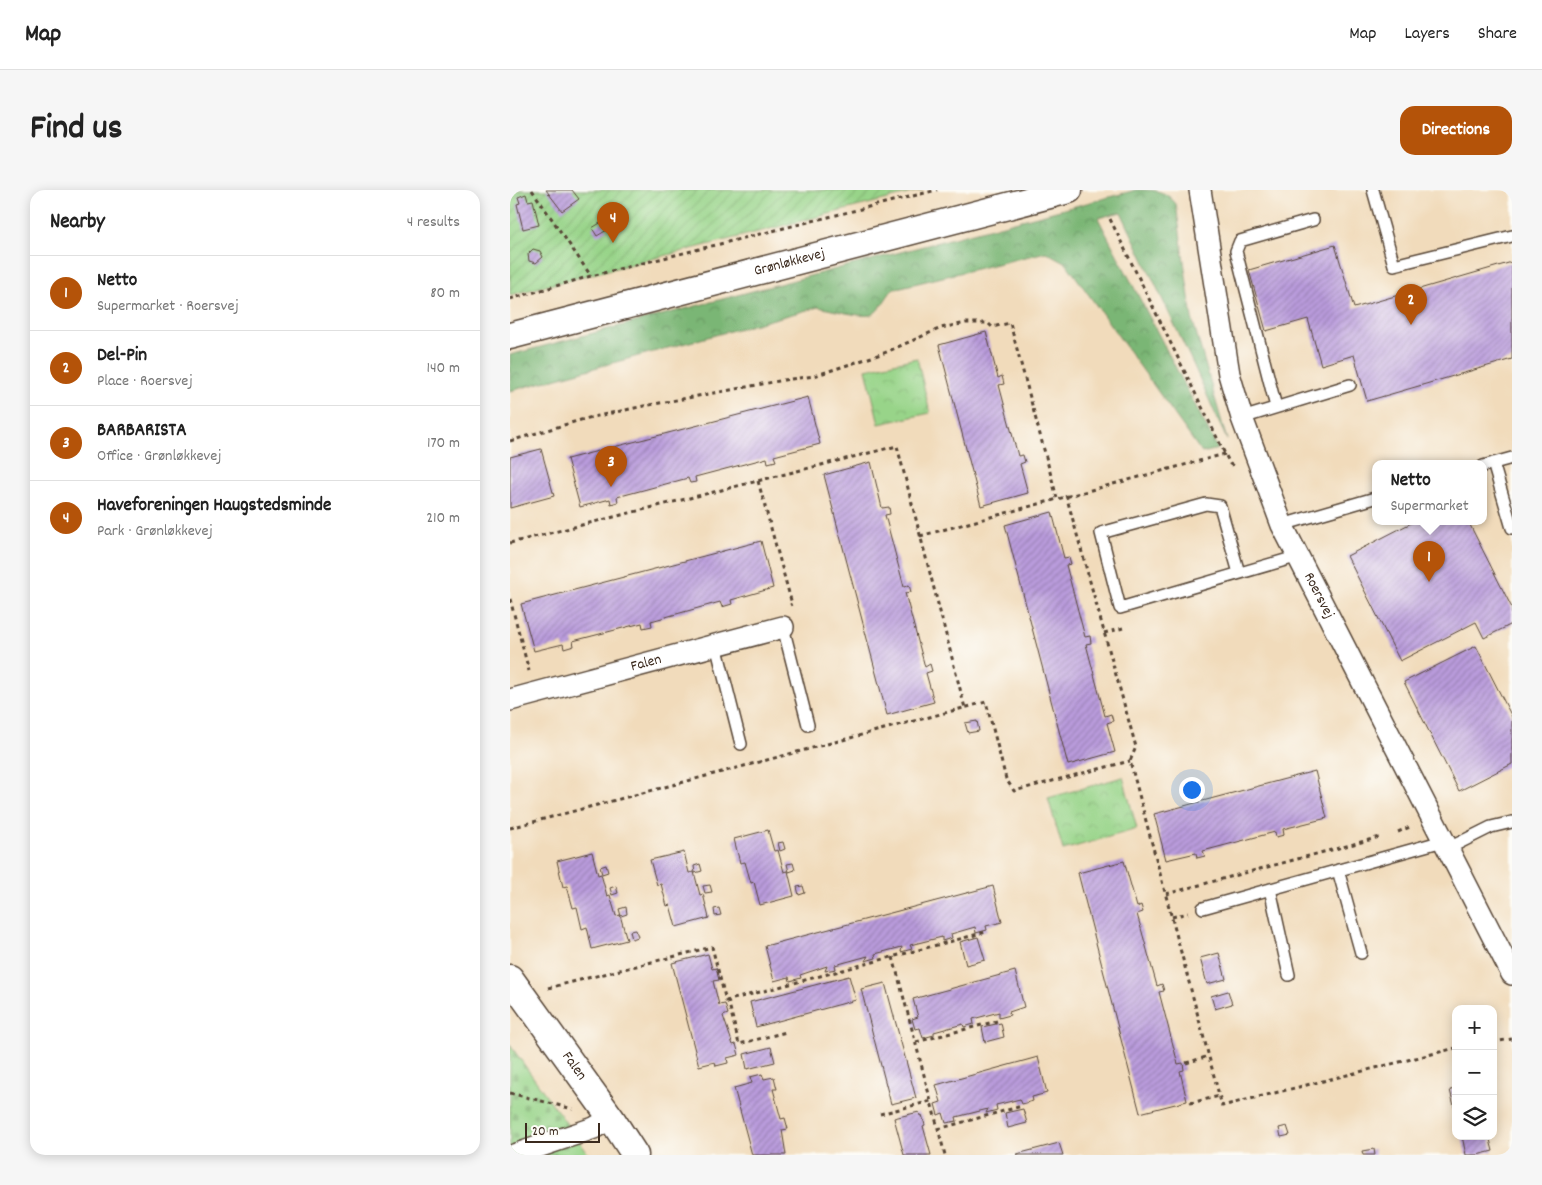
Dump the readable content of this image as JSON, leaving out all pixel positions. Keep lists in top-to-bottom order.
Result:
{
  "streets": {
    "street": ["Grønløkkevej", "Roersvej", "Falen"]
  },
  "scale_bar": "20 m",
  "page": {
    "header": "Map",
    "nav": ["Map", "Layers", "Share"],
    "title": "Find us",
    "buttons": "Directions",
    "heading": ["Nearby", "4 results"],
    "pins": [
      "4",
      "2",
      "3",
      "1"
    ],
    "list": [
      {
        "mark": "1",
        "name": "Netto",
        "note": "Supermarket · Roersvej",
        "value": "80 m"
      },
      {
        "mark": "2",
        "name": "Del-Pin",
        "note": "Place · Roersvej",
        "value": "140 m"
      },
      {
        "mark": "3",
        "name": "BARBARISTA",
        "note": "Office · Grønløkkevej",
        "value": "170 m"
      },
      {
        "mark": "4",
        "name": "Haveforeningen Haugstedsminde",
        "note": "Park · Grønløkkevej",
        "value": "210 m"
      }
    ],
    "popup": ["Netto", "Supermarket"],
    "map_buttons": ["+", "−"],
    "scale": "20 m"
  }
}
